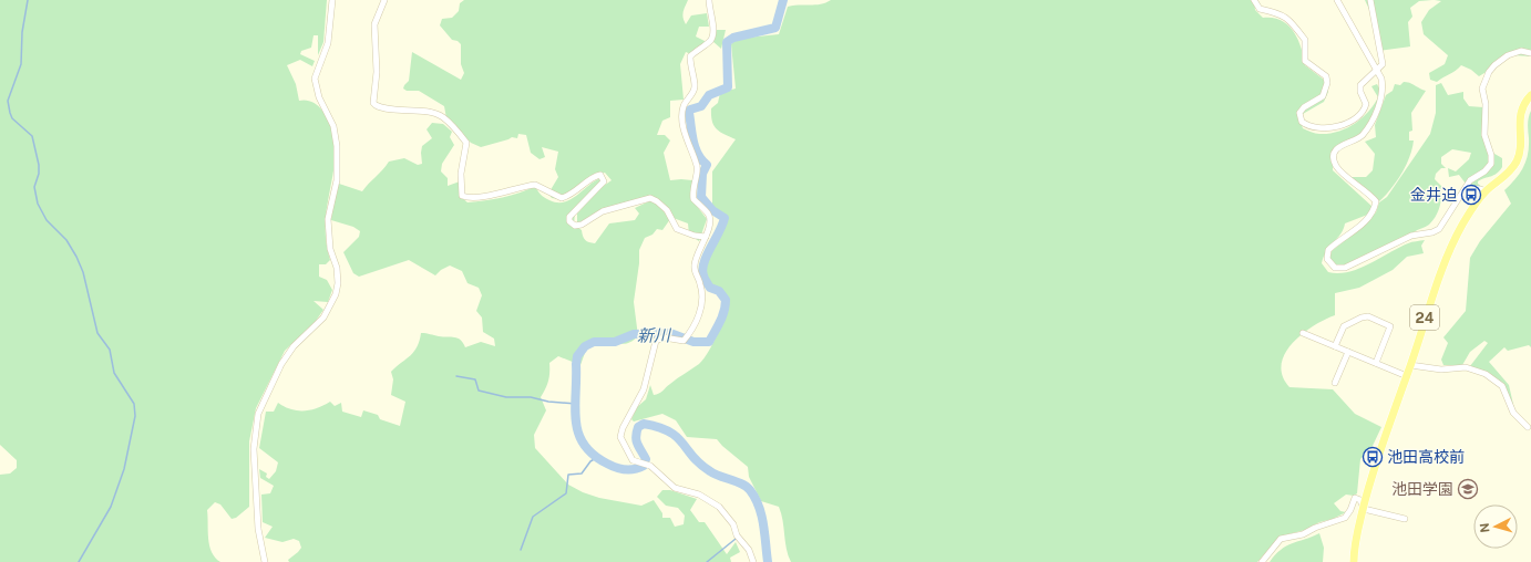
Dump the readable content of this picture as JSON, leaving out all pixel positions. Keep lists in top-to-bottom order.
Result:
{
  "streets": {
    "main road": ["24"]
  },
  "water": ["新川"],
  "places": {
    "bus stop": ["金井迫", "池田高校前"],
    "school or university": ["池田学園"]
  },
  "north": "left"
}
